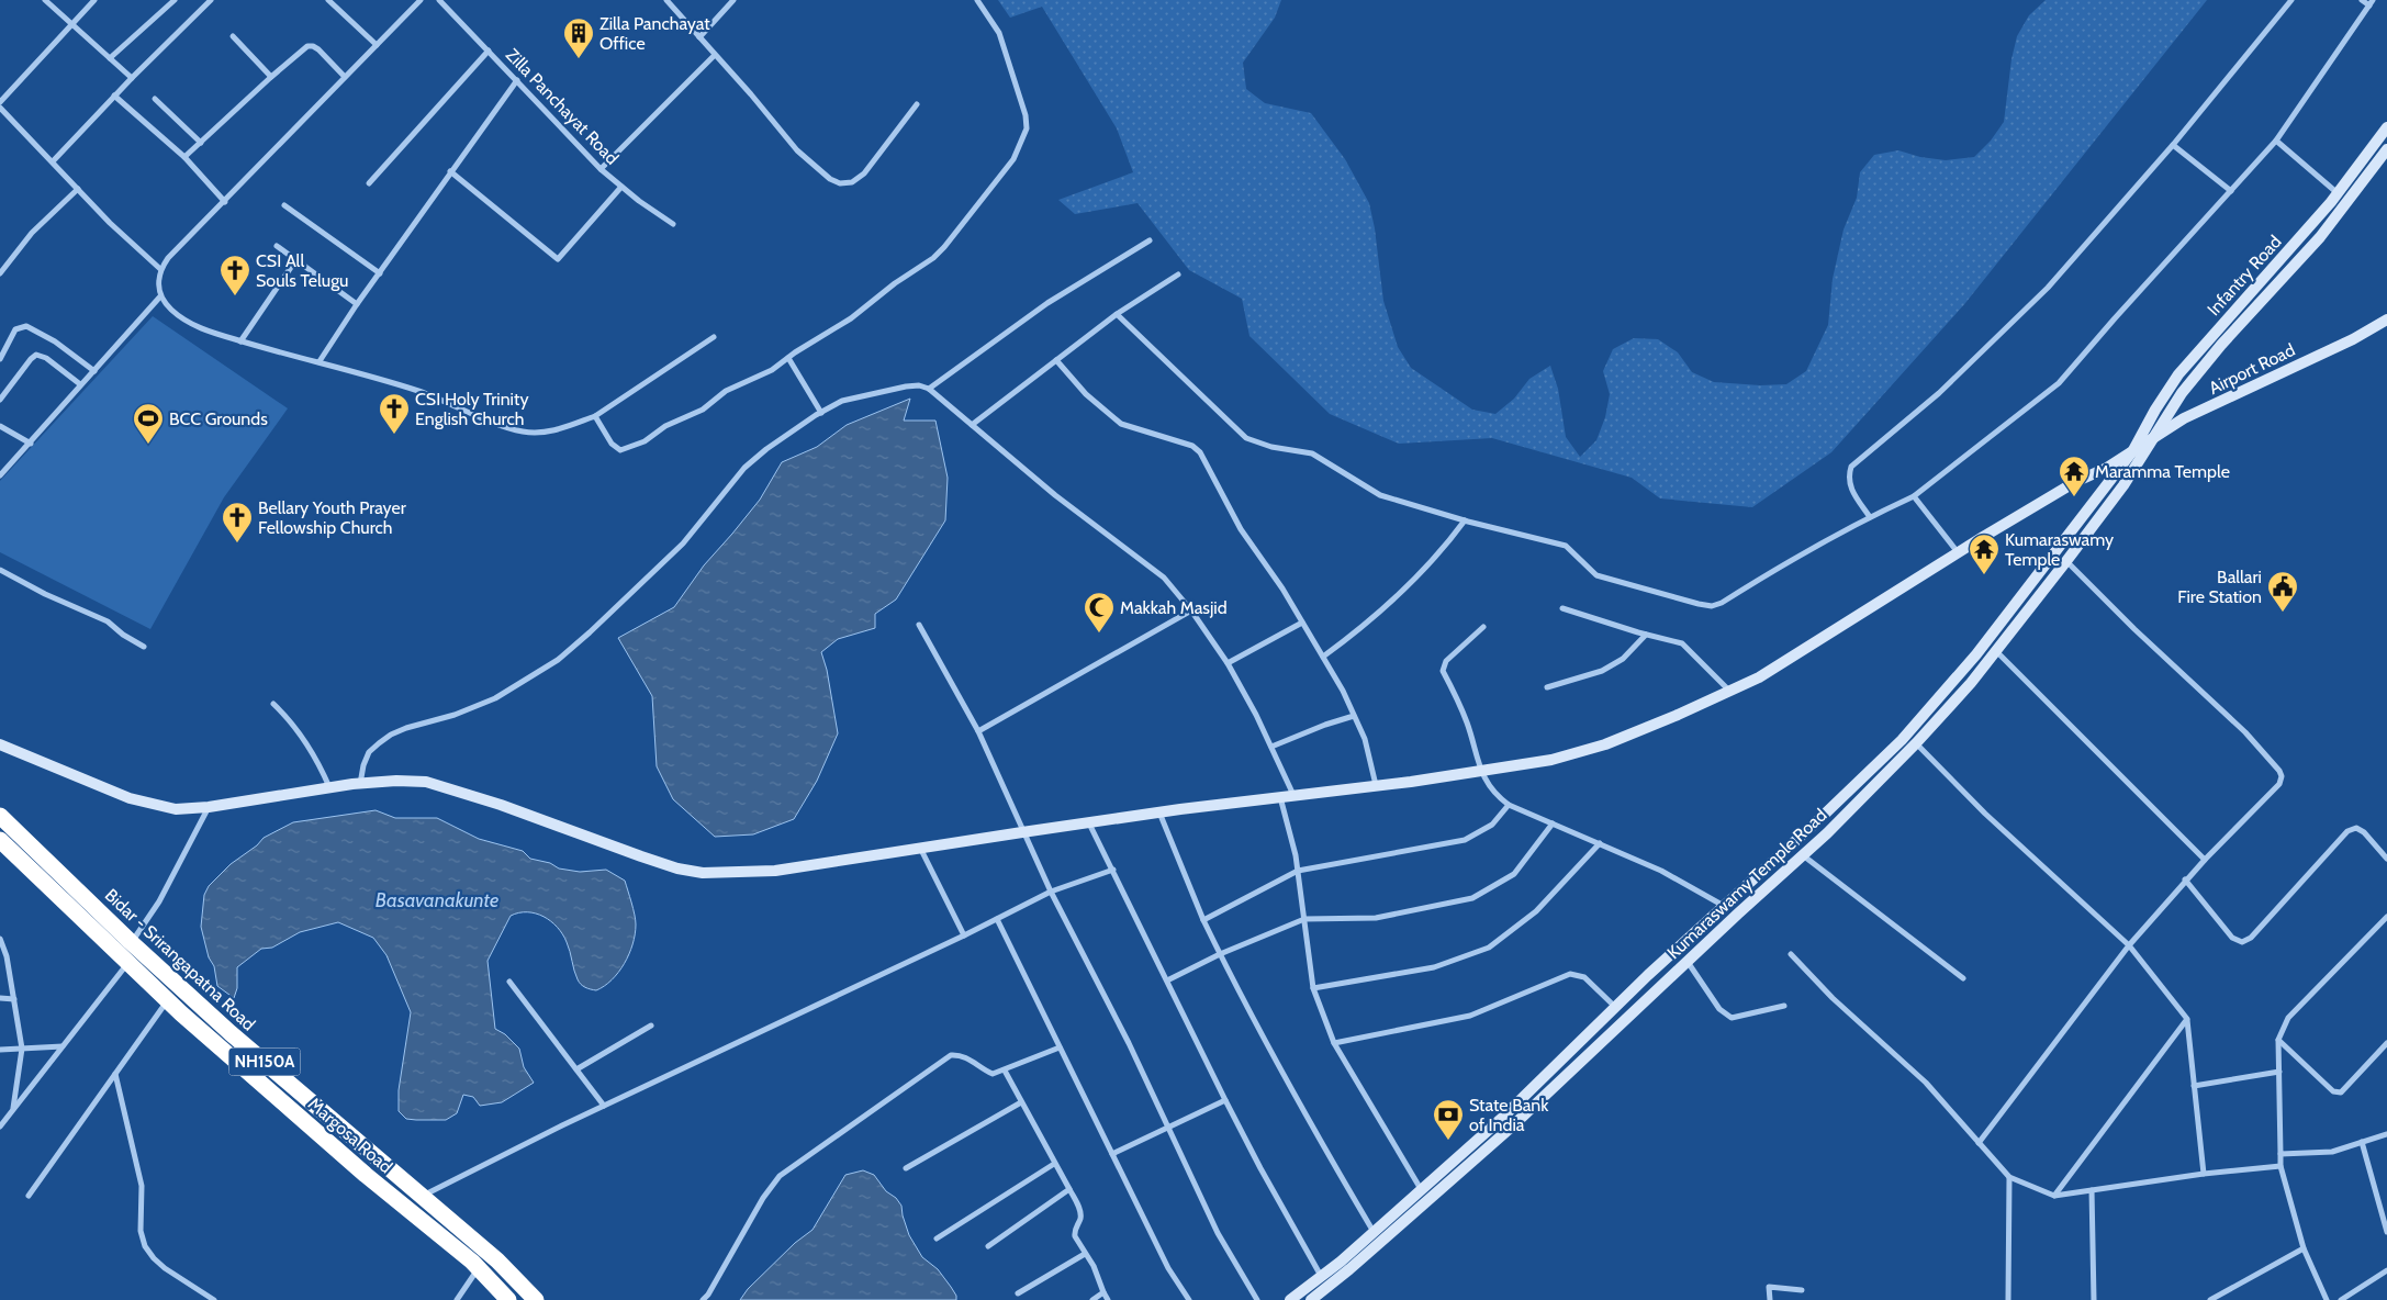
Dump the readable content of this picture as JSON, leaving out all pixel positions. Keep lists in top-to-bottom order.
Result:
{
  "streets": {
    "highway": ["Bidar - Srirangapatna Road", "NH150A", "Margosa Road"],
    "street": [
      "Zilla Panchayat Road",
      "Infantry Road",
      "Airport Road",
      "Kumaraswamy Temple Road"
    ]
  },
  "crossings": [
    ["Infantry Road", "Airport Road"],
    ["Infantry Road", "Kumaraswamy Temple Road"],
    ["Airport Road", "Kumaraswamy Temple Road"],
    ["Bidar - Srirangapatna Road", "Margosa Road"]
  ],
  "water": ["Basavanakunte"],
  "places": {
    "building": ["Zilla Panchayat Office"],
    "church": ["CSI All Souls Telugu", "CSI Holy Trinity English Church", "Bellary Youth Prayer Fellowship Church"],
    "sports": ["BCC Grounds"],
    "temple": ["Maramma Temple", "Kumaraswamy Temple"],
    "public building": ["Ballari Fire Station"],
    "mosque": ["Makkah Masjid"],
    "bank": ["State Bank of India"]
  }
}
